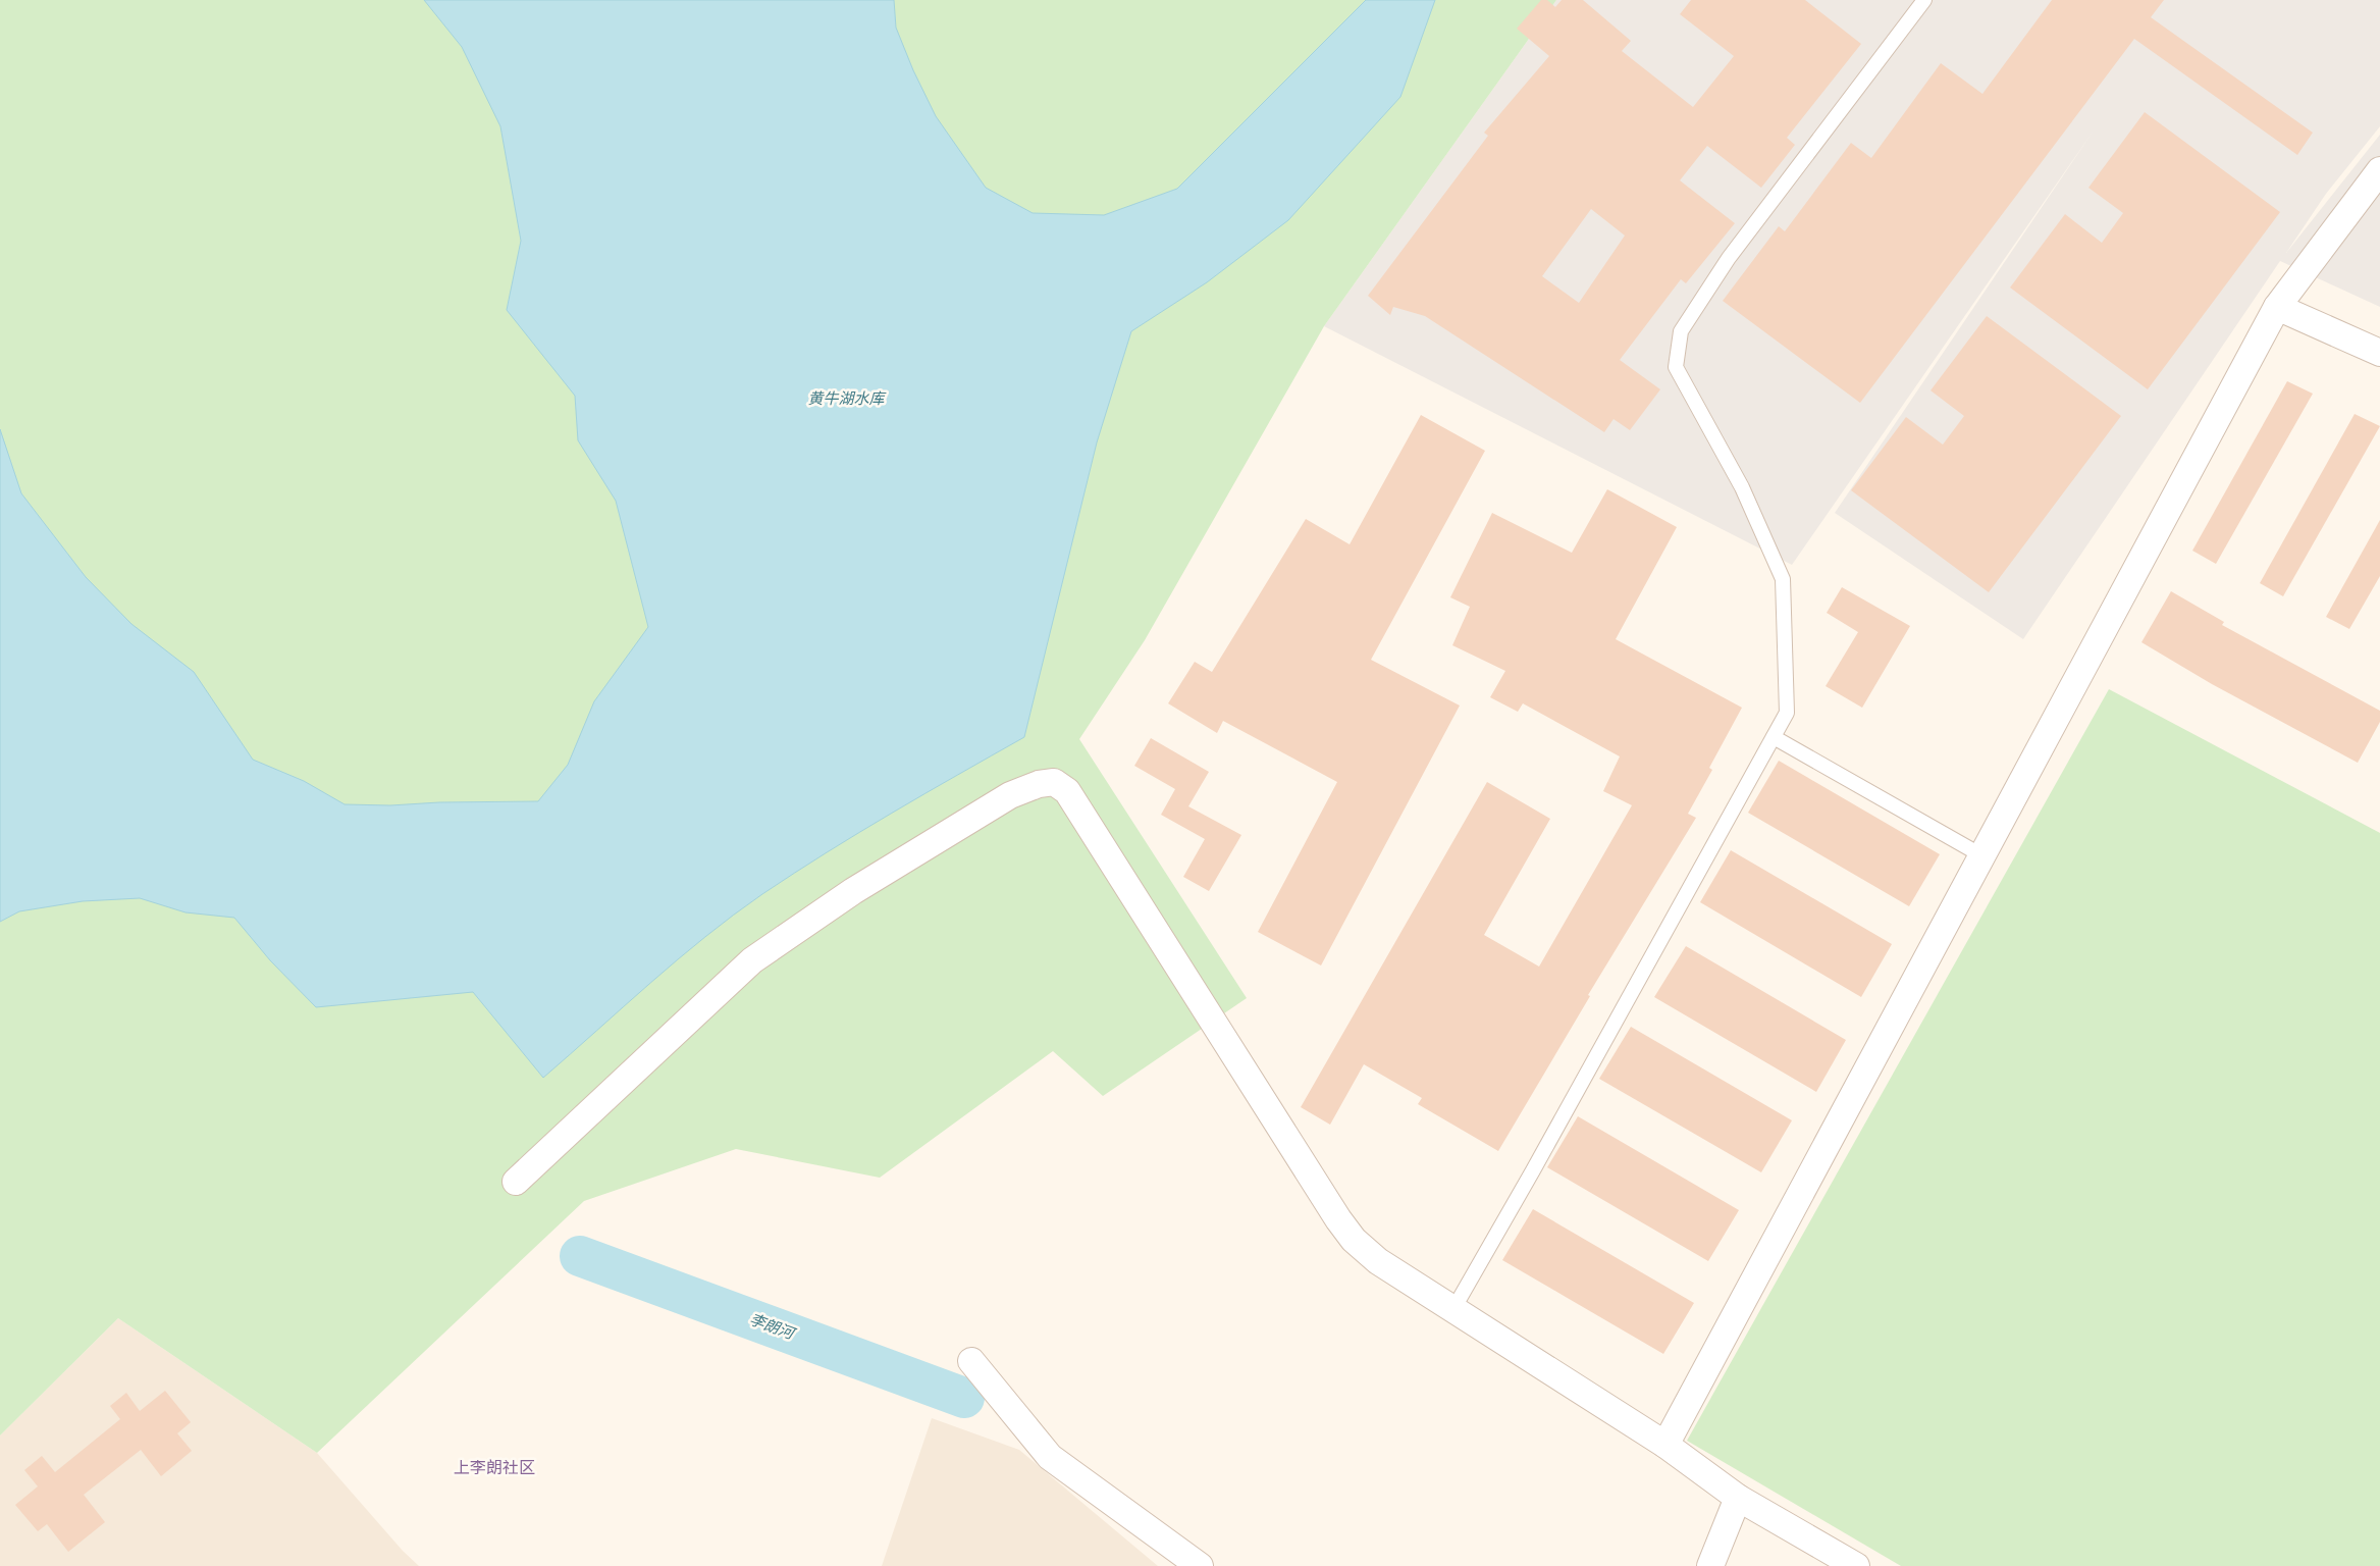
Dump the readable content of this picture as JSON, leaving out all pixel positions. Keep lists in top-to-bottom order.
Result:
{
  "districts": ["上李朗社区"],
  "water": ["黄牛湖水库", "李朗河"]
}
